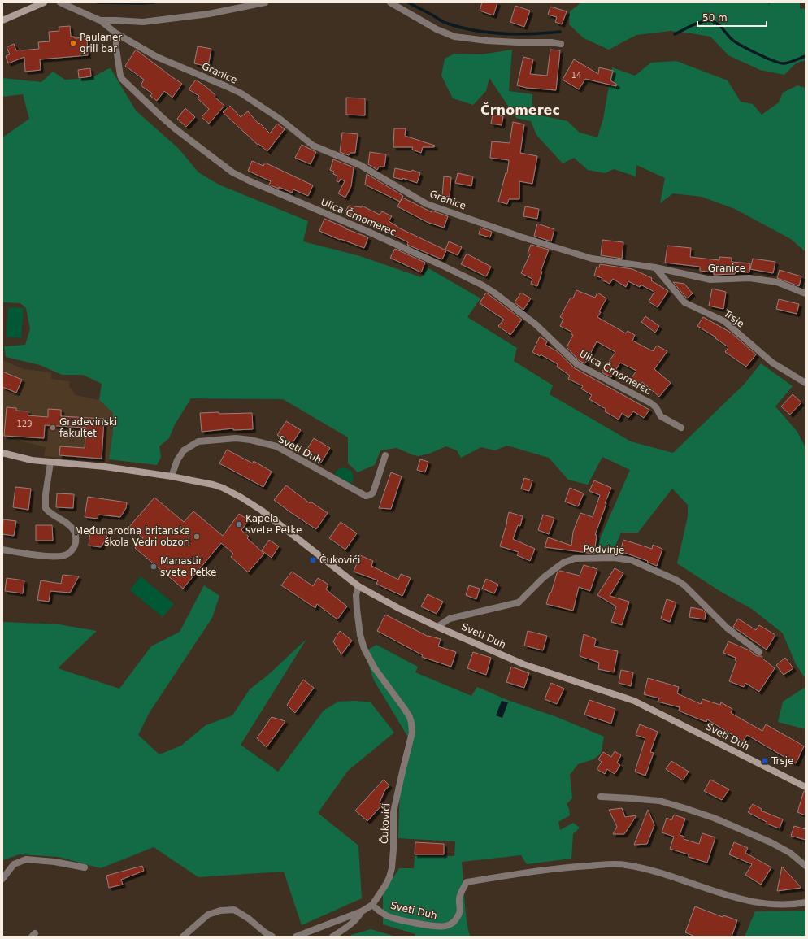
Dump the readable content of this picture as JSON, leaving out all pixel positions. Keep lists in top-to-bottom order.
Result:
{
  "streets": {
    "main road": ["Sveti Duh"],
    "street": [
      "Granice",
      "Ulica Črnomerec",
      "Trsje",
      "Podvinje",
      "Čukovići"
    ]
  },
  "crossings": [
    ["Granice", "Ulica Črnomerec"],
    ["Granice", "Trsje"],
    ["Sveti Duh", "Podvinje"],
    ["Sveti Duh", "Čukovići"]
  ],
  "districts": ["Črnomerec"],
  "places": {
    "other": [
      "Paulaner grill bar",
      "Građevinski fakultet",
      "Kapela svete Petke",
      "Međunarodna britanska škola Vedri obzori",
      "Manastir svete Petke"
    ],
    "transit": ["Čukovići", "Trsje"]
  },
  "house_numbers": ["14", "129"],
  "scale_bar": "50 m"
}
